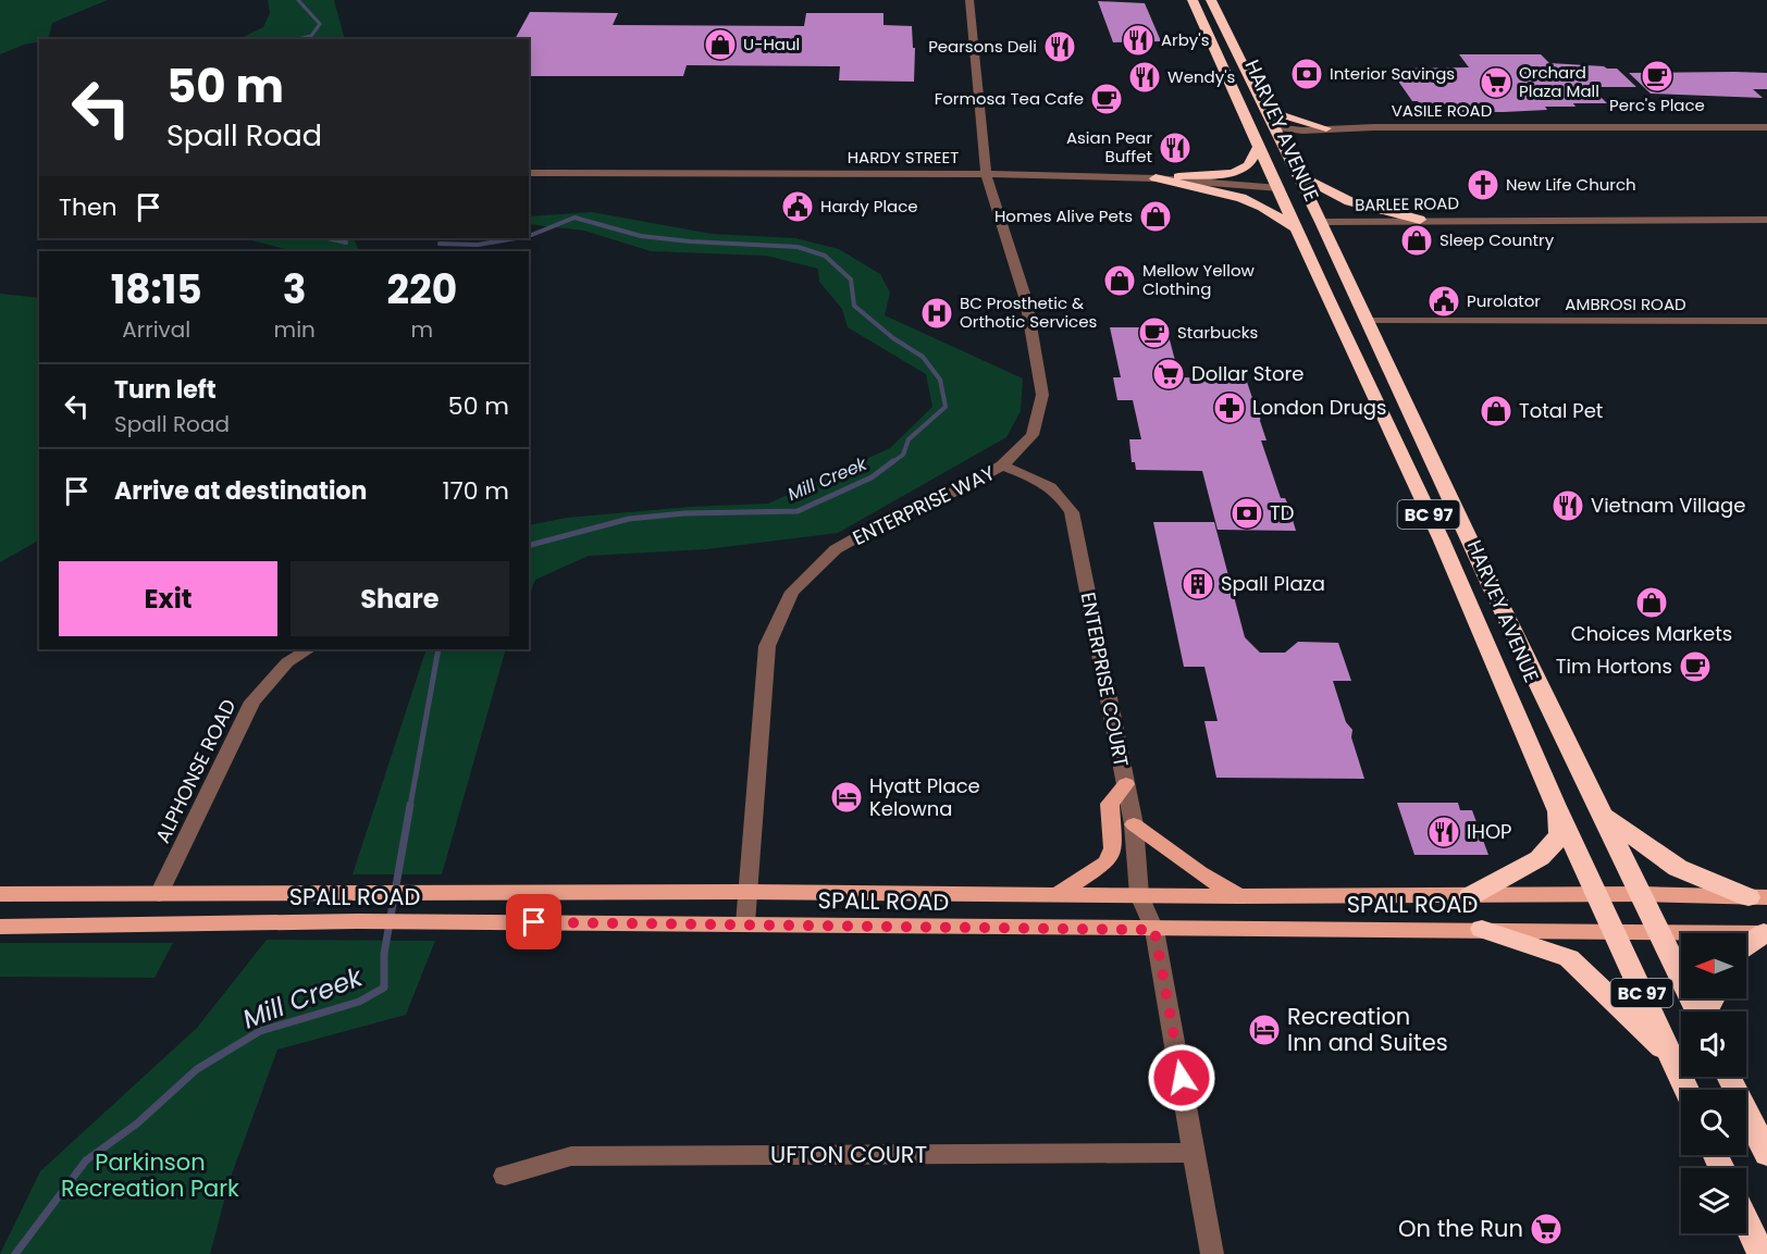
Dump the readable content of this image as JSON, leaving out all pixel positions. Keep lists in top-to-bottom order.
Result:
{
  "streets": {
    "highway": ["HARVEY AVENUE", "BC 97"],
    "main road": ["SPALL ROAD"],
    "street": [
      "VASILE ROAD",
      "HARDY STREET",
      "BARLEE ROAD",
      "AMBROSI ROAD",
      "ENTERPRISE WAY",
      "ENTERPRISE COURT",
      "ALPHONSE ROAD",
      "UFTON COURT"
    ]
  },
  "crossings": [
    ["VASILE ROAD", "HARVEY AVENUE"],
    ["HARVEY AVENUE", "HARDY STREET"],
    ["HARVEY AVENUE", "BARLEE ROAD"],
    ["HARVEY AVENUE", "AMBROSI ROAD"],
    ["HARVEY AVENUE", "SPALL ROAD"],
    ["HARDY STREET", "ENTERPRISE WAY"],
    ["ENTERPRISE WAY", "ENTERPRISE COURT"],
    ["ENTERPRISE WAY", "SPALL ROAD"],
    ["ENTERPRISE COURT", "SPALL ROAD"],
    ["ENTERPRISE COURT", "UFTON COURT"],
    ["ALPHONSE ROAD", "SPALL ROAD"]
  ],
  "water": ["Mill Creek"],
  "parks": ["Parkinson Recreation Park"],
  "places": {
    "restaurant": [
      "Arby's",
      "Pearsons Deli",
      "Wendy's",
      "Asian Pear Buffet",
      "Vietnam Village",
      "IHOP"
    ],
    "shop": [
      "U-Haul",
      "Homes Alive Pets",
      "Sleep Country",
      "Mellow Yellow Clothing",
      "Total Pet",
      "Choices Markets"
    ],
    "bank": ["Interior Savings", "TD"],
    "cafe": [
      "Perc's Place",
      "Formosa Tea Cafe",
      "Starbucks",
      "Tim Hortons"
    ],
    "supermarket": ["Orchard Plaza Mall", "Dollar Store", "On the Run"],
    "church": ["New Life Church"],
    "public building": ["Hardy Place", "Purolator"],
    "hospital": ["BC Prosthetic & Orthotic Services"],
    "pharmacy": ["London Drugs"],
    "building": ["Spall Plaza"],
    "hotel": ["Hyatt Place Kelowna", "Recreation Inn and Suites"]
  },
  "north": "left",
  "page": {
    "turn": ["50 m", "Spall Road"],
    "then": "Then",
    "eta": [
      "18:15",
      "Arrival",
      "3",
      "min",
      "220",
      "m"
    ],
    "list": [
      {
        "name": "Turn left",
        "note": "Spall Road",
        "value": "50 m"
      },
      {
        "name": "Arrive at destination",
        "value": "170 m"
      }
    ],
    "buttons": ["Exit", "Share"]
  }
}
